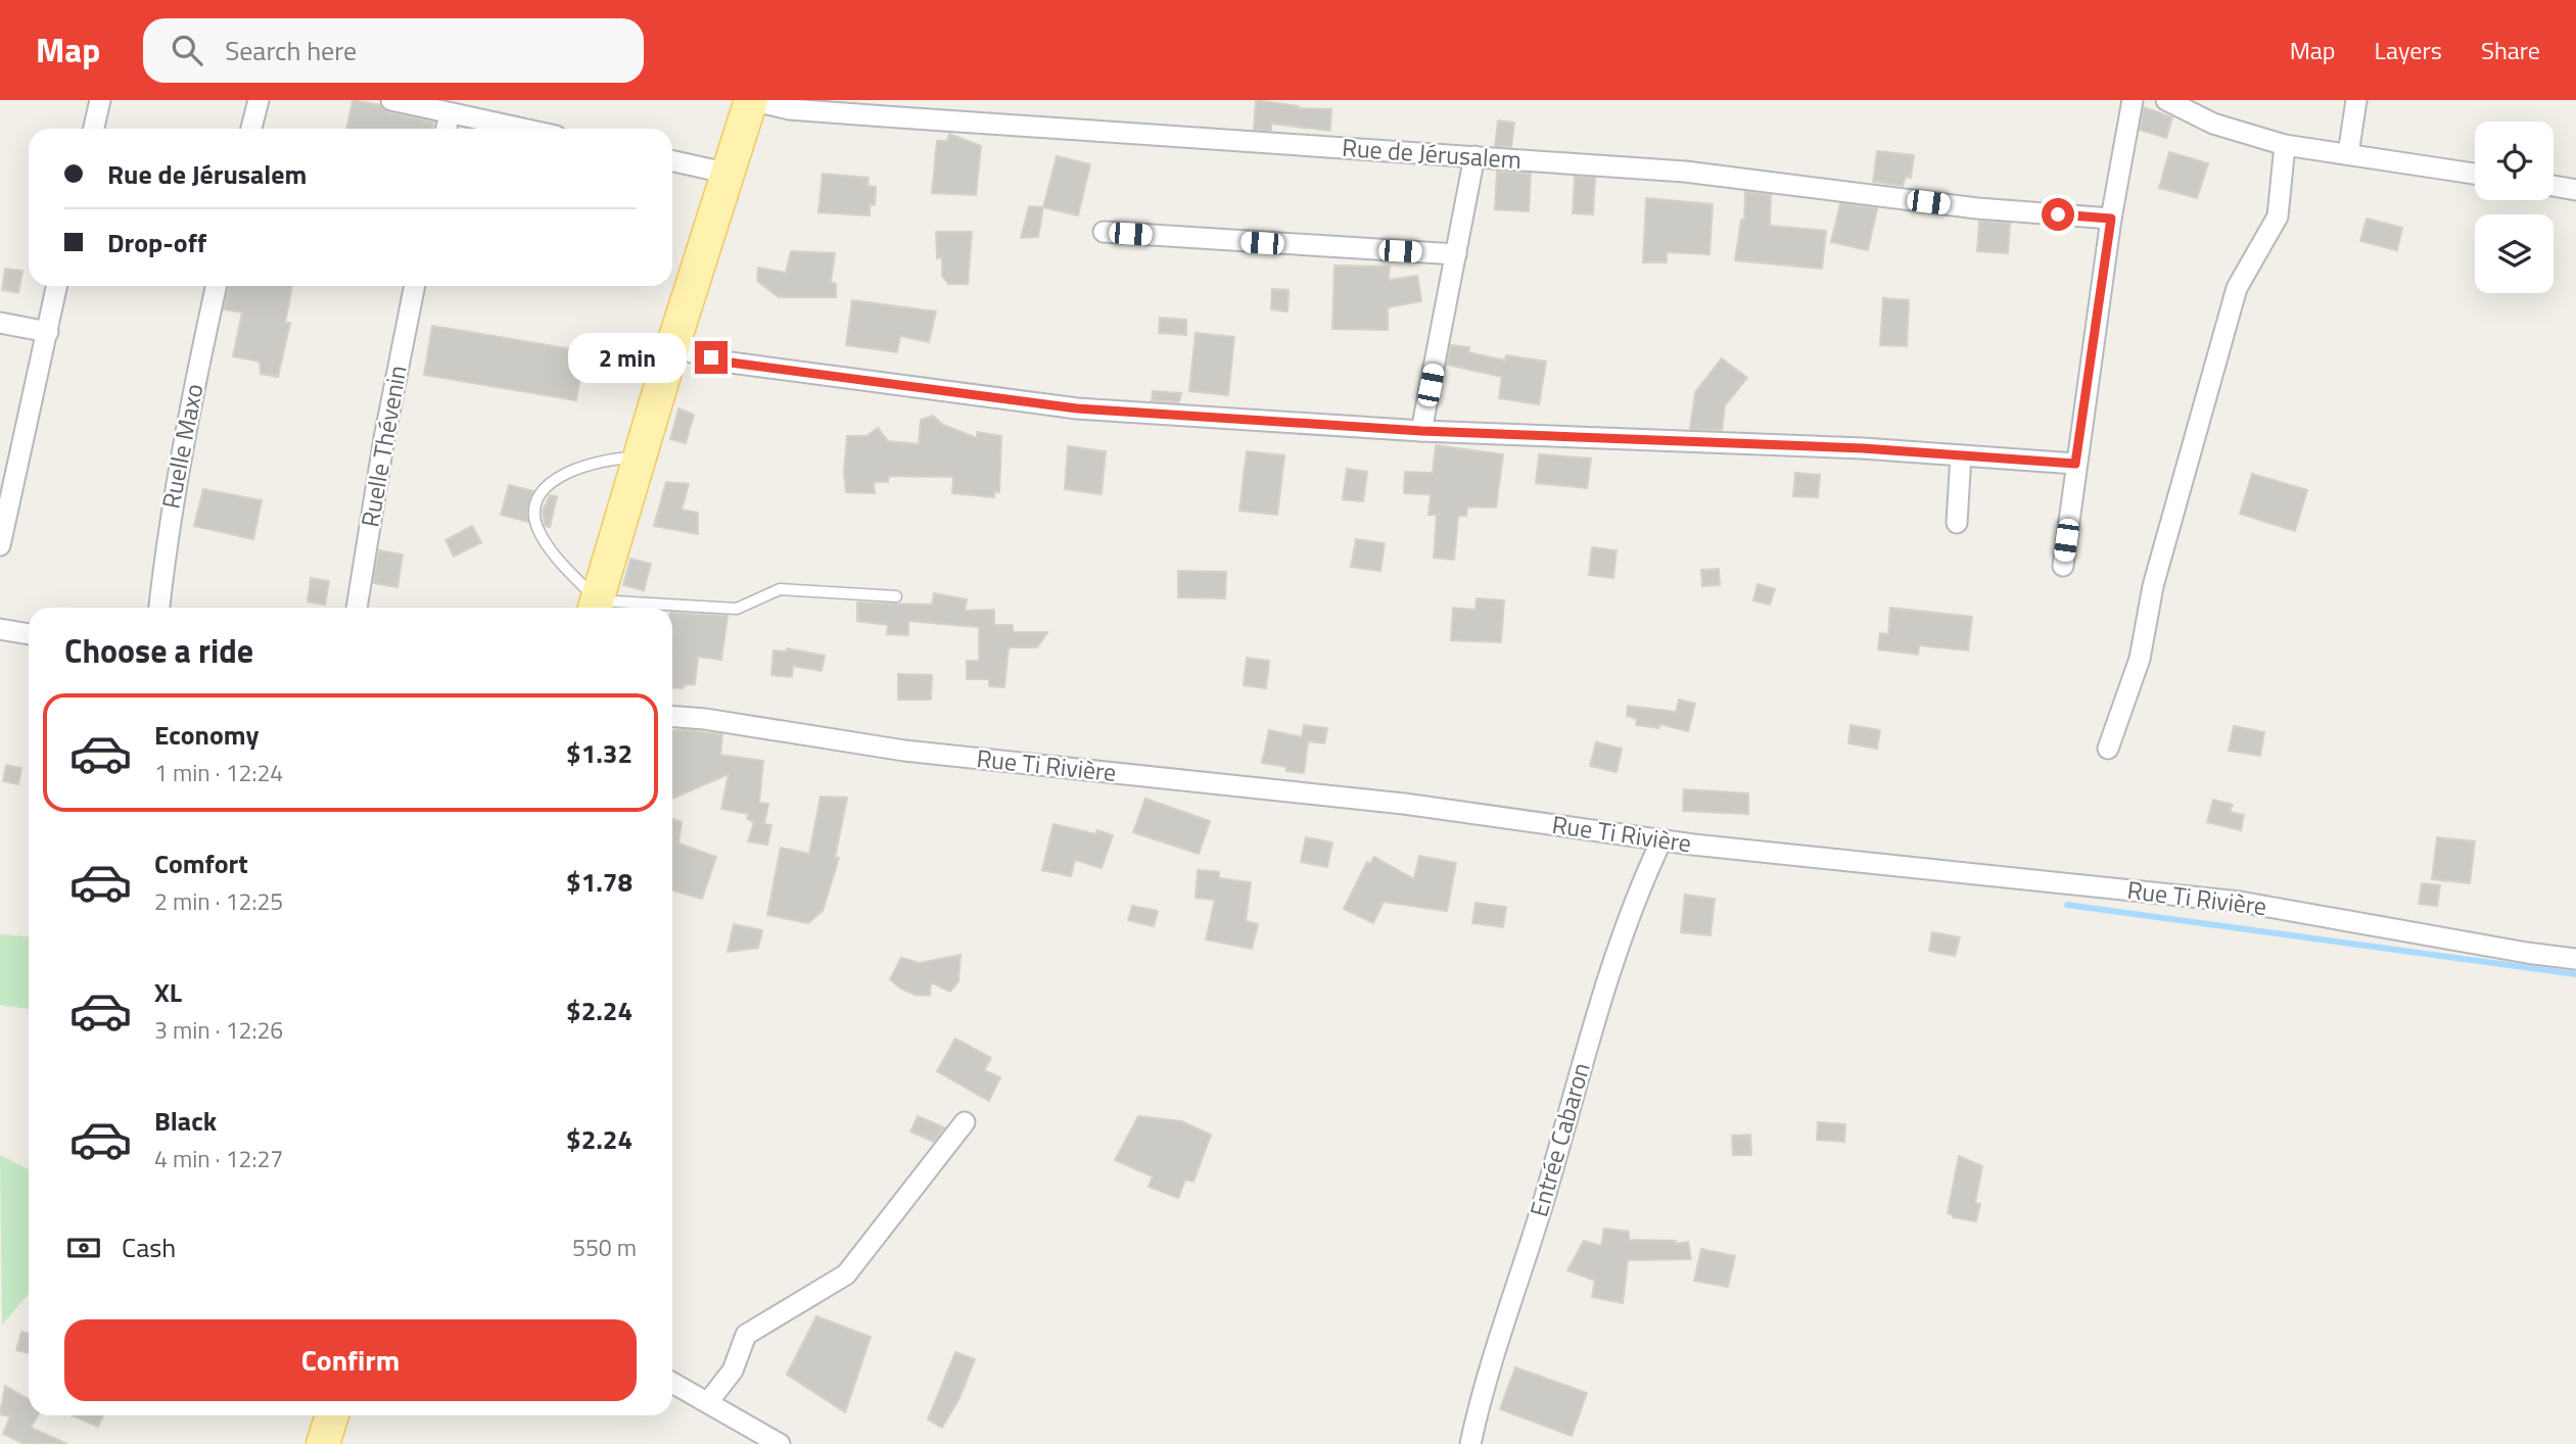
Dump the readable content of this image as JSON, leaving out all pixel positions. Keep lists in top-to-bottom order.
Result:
{
  "streets": {
    "street": [
      "Rue de Jérusalem",
      "Ruelle Maxo",
      "Ruelle Thévenin",
      "Rue Ti Rivière",
      "Entrée Cabaron"
    ]
  },
  "crossings": [
    ["Rue Ti Rivière", "Entrée Cabaron"]
  ],
  "page": {
    "header": "Map",
    "search": "Search here",
    "nav": ["Map", "Layers", "Share"],
    "banner": ["Rue de Jérusalem", "Drop-off"],
    "bubble": "2 min",
    "heading": "Choose a ride",
    "list": [
      {
        "name": "Economy",
        "note": "1 min · 12:24",
        "value": "$1.32"
      },
      {
        "name": "Comfort",
        "note": "2 min · 12:25",
        "value": "$1.78"
      },
      {
        "name": "XL",
        "note": "3 min · 12:26",
        "value": "$2.24"
      },
      {
        "name": "Black",
        "note": "4 min · 12:27",
        "value": "$2.24"
      }
    ],
    "pay": ["Cash", "550 m"],
    "buttons": "Confirm"
  }
}
